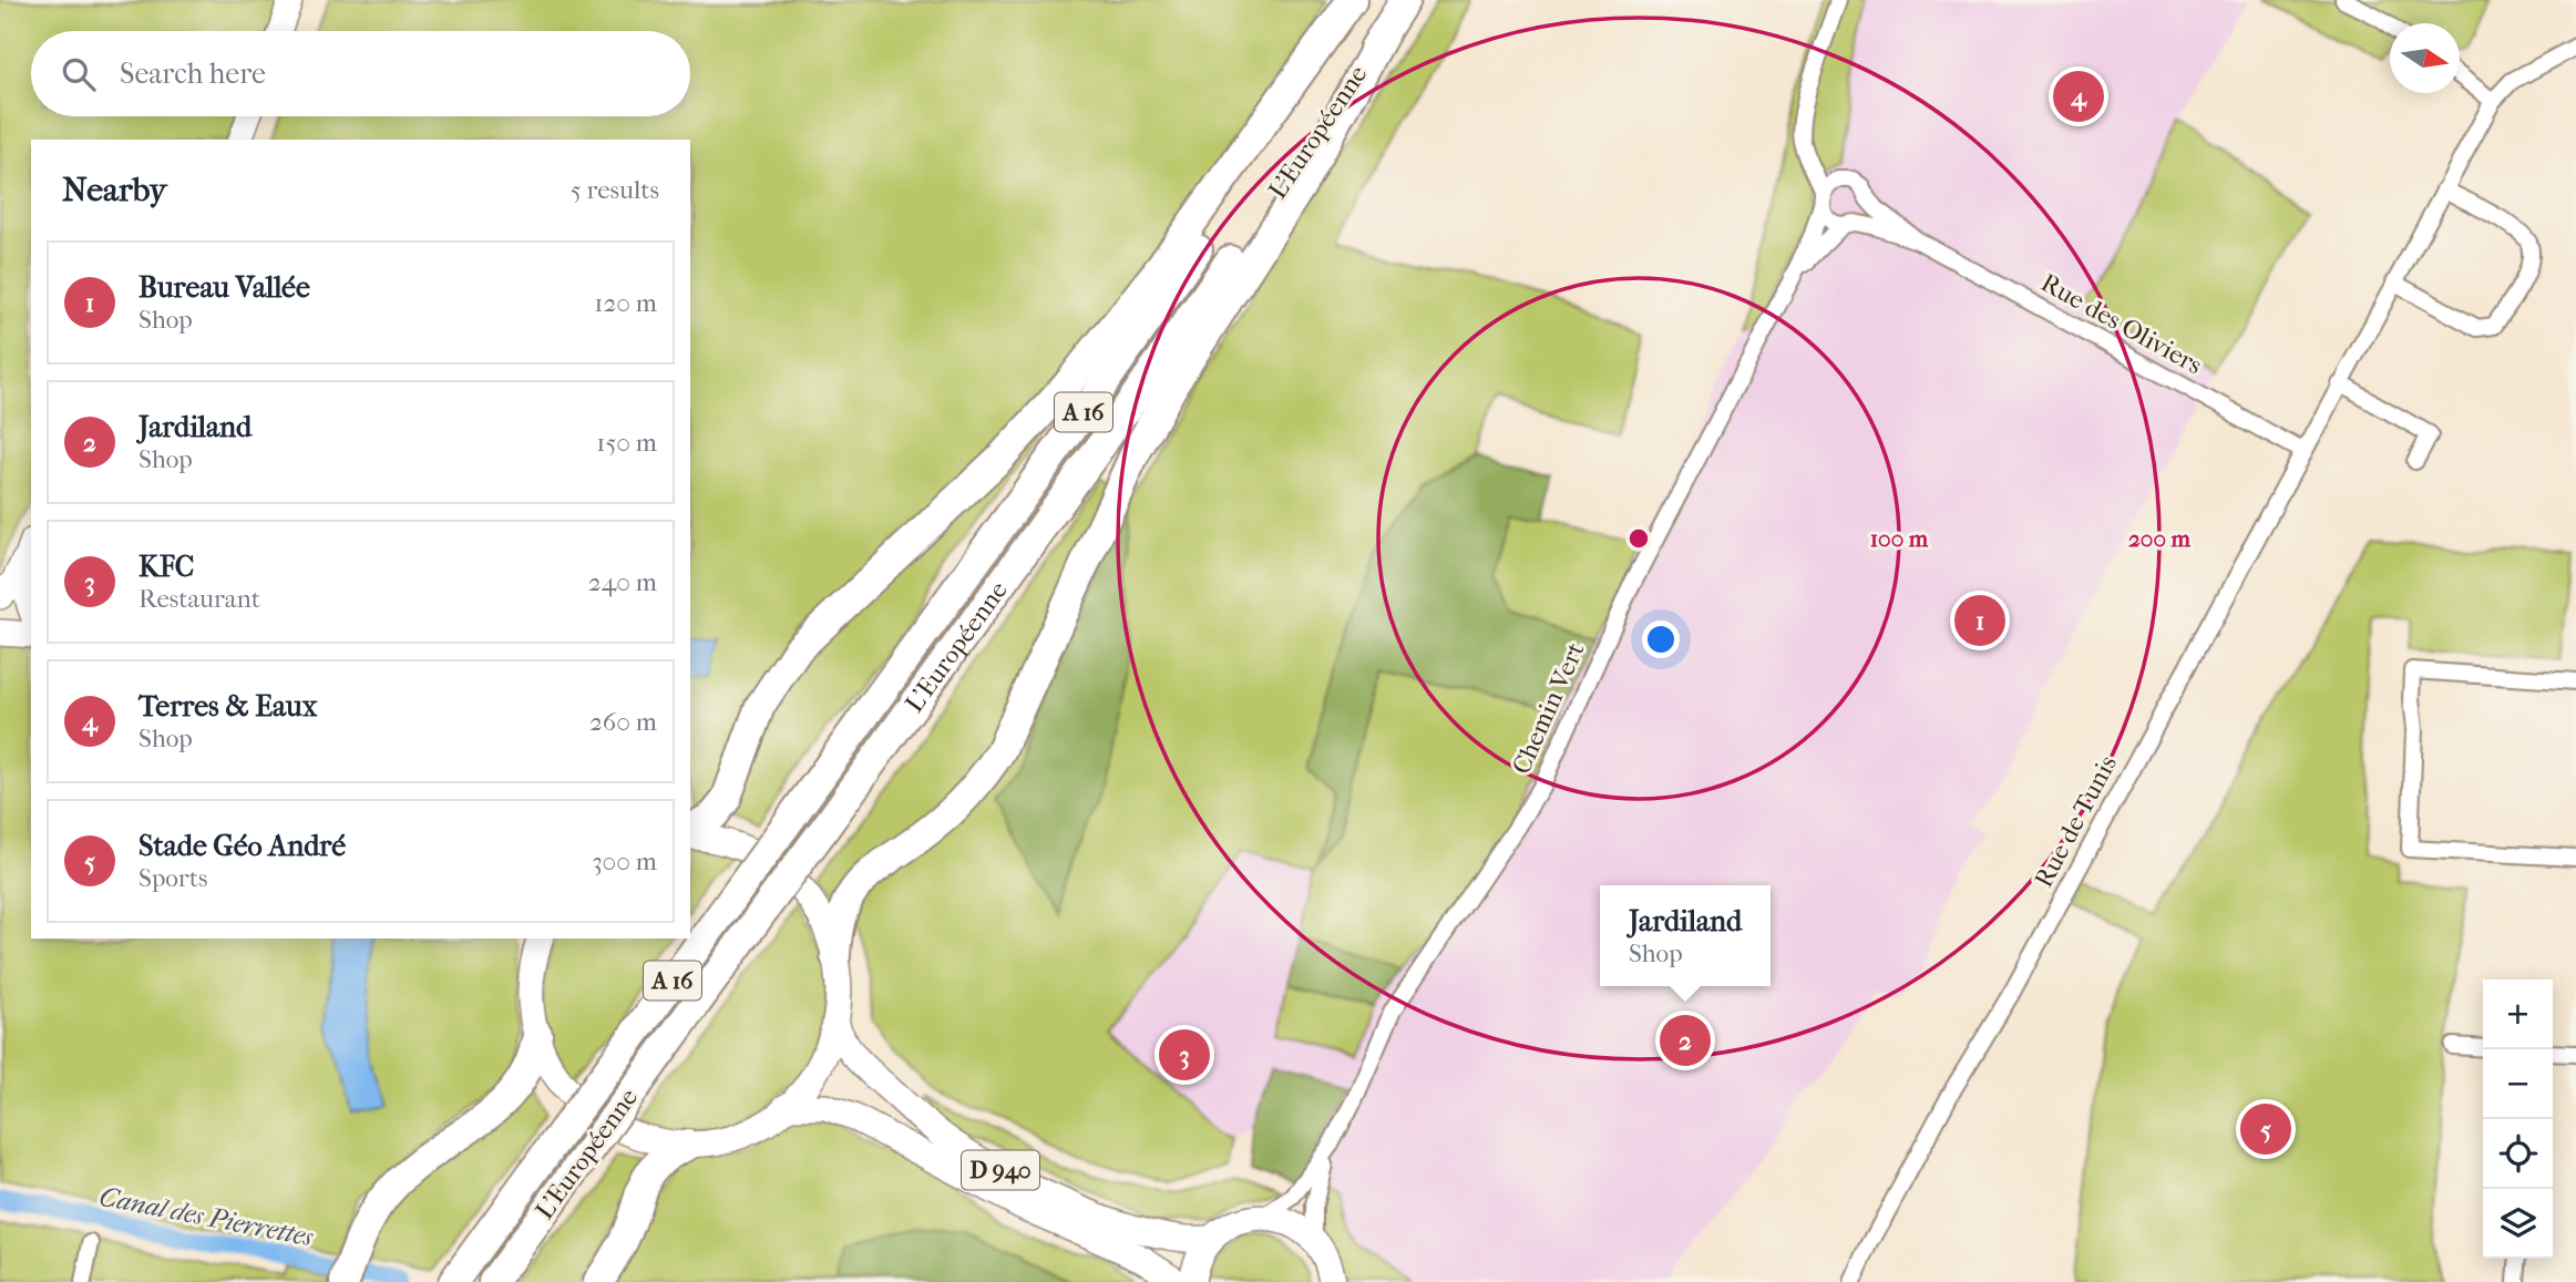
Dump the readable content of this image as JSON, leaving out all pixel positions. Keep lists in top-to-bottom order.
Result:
{
  "streets": {
    "highway": ["L'Européenne", "A 16"],
    "main road": ["D 940"],
    "street": ["Rue des Oliviers", "Chemin Vert", "Rue de Tunis"]
  },
  "crossings": [
    ["Rue des Oliviers", "Rue de Tunis"]
  ],
  "water": ["Canal des Pierrettes"],
  "north": "right",
  "page": {
    "search": "Search here",
    "pins": [
      "4",
      "1",
      "2",
      "3",
      "5"
    ],
    "heading": ["Nearby", "5 results"],
    "list": [
      {
        "mark": "1",
        "name": "Bureau Vallée",
        "note": "Shop",
        "value": "120 m"
      },
      {
        "mark": "2",
        "name": "Jardiland",
        "note": "Shop",
        "value": "150 m"
      },
      {
        "mark": "3",
        "name": "KFC",
        "note": "Restaurant",
        "value": "240 m"
      },
      {
        "mark": "4",
        "name": "Terres & Eaux",
        "note": "Shop",
        "value": "260 m"
      },
      {
        "mark": "5",
        "name": "Stade Géo André",
        "note": "Sports",
        "value": "300 m"
      }
    ],
    "popup": ["Jardiland", "Shop"],
    "map_buttons": ["+", "−"]
  },
  "rings": ["100 m", "200 m"]
}
